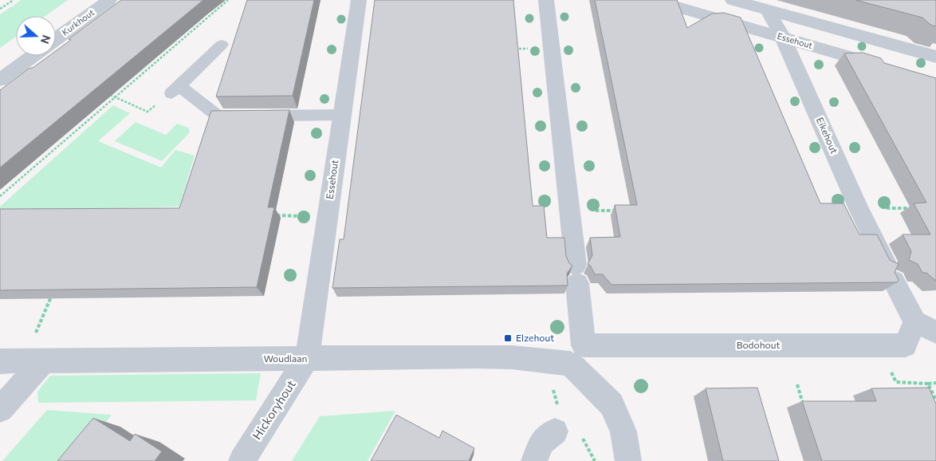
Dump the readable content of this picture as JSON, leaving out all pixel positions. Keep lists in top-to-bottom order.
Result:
{
  "streets": {
    "street": [
      "Kurkhout",
      "Essehout",
      "Eikehout",
      "Bodohout",
      "Woudlaan",
      "Hickoryhout"
    ]
  },
  "crossings": [
    ["Essehout", "Eikehout"],
    ["Essehout", "Woudlaan"],
    ["Essehout", "Hickoryhout"],
    ["Eikehout", "Bodohout"],
    ["Bodohout", "Woudlaan"],
    ["Woudlaan", "Hickoryhout"]
  ],
  "places": {
    "transit": ["Elzehout"]
  },
  "north": "right"
}
